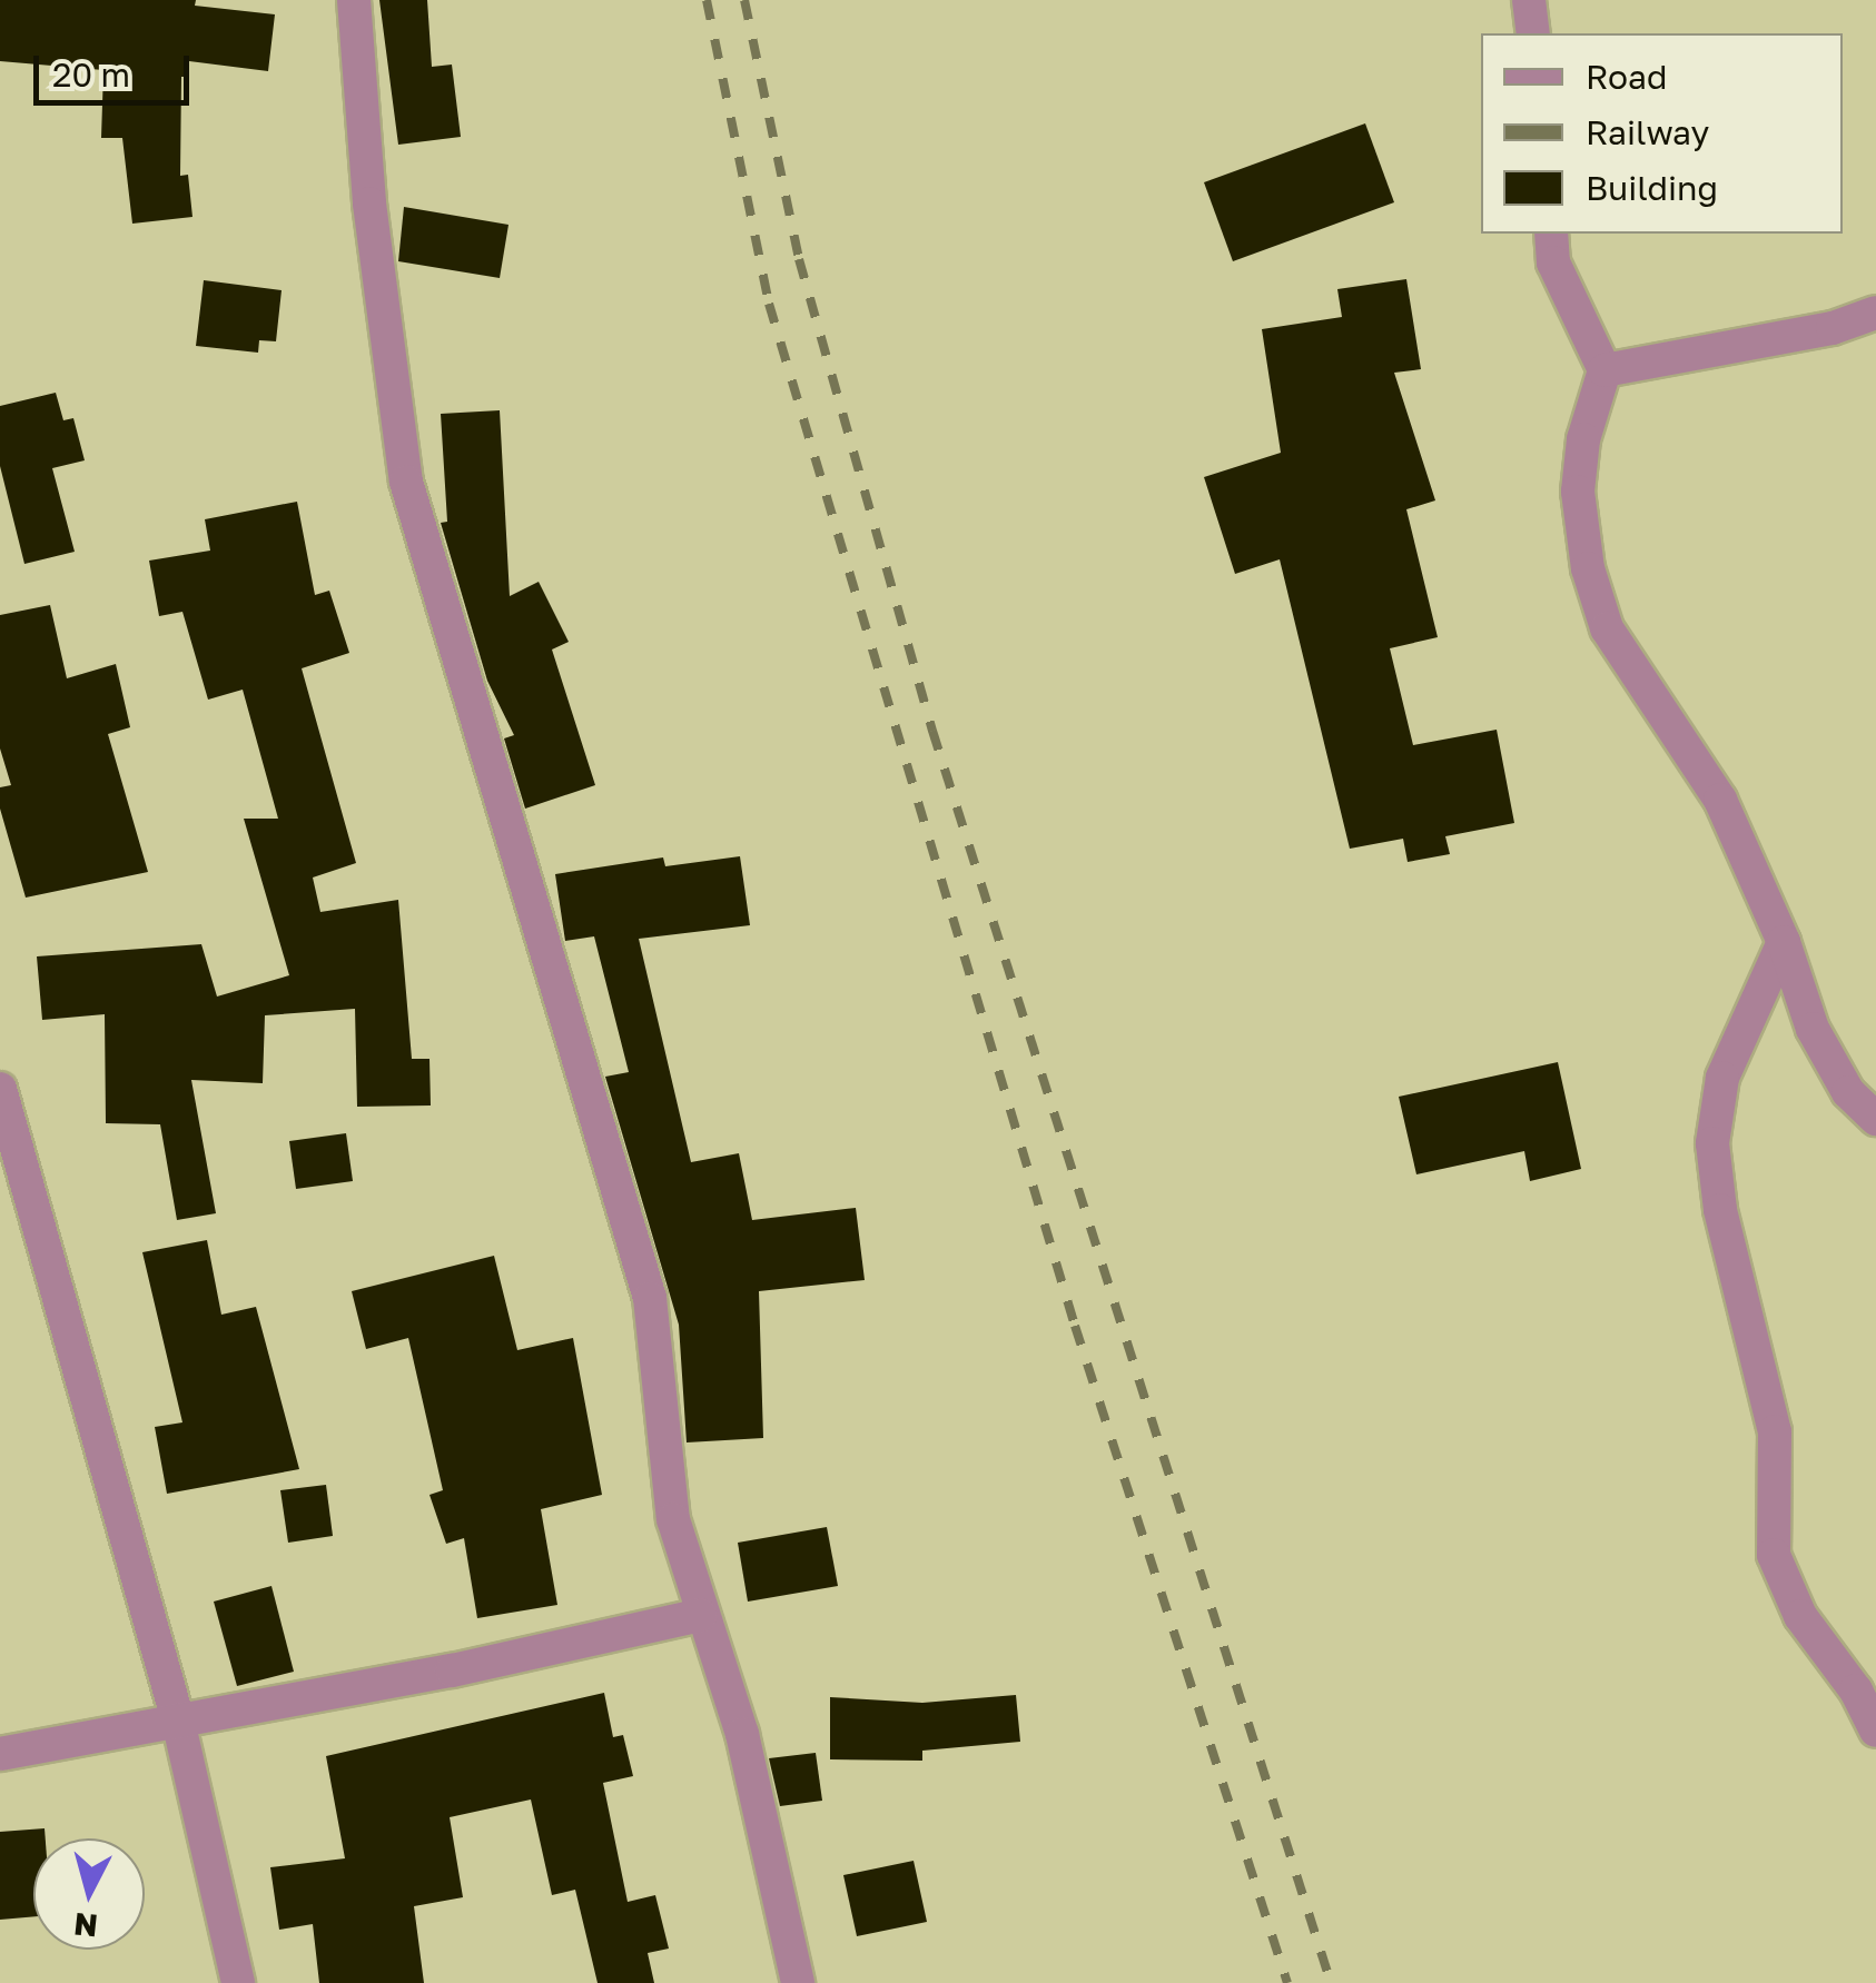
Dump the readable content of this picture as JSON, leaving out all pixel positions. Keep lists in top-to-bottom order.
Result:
{
  "legend": ["Road", "Railway", "Building"],
  "scale_bar": "20 m",
  "north": "bottom"
}
